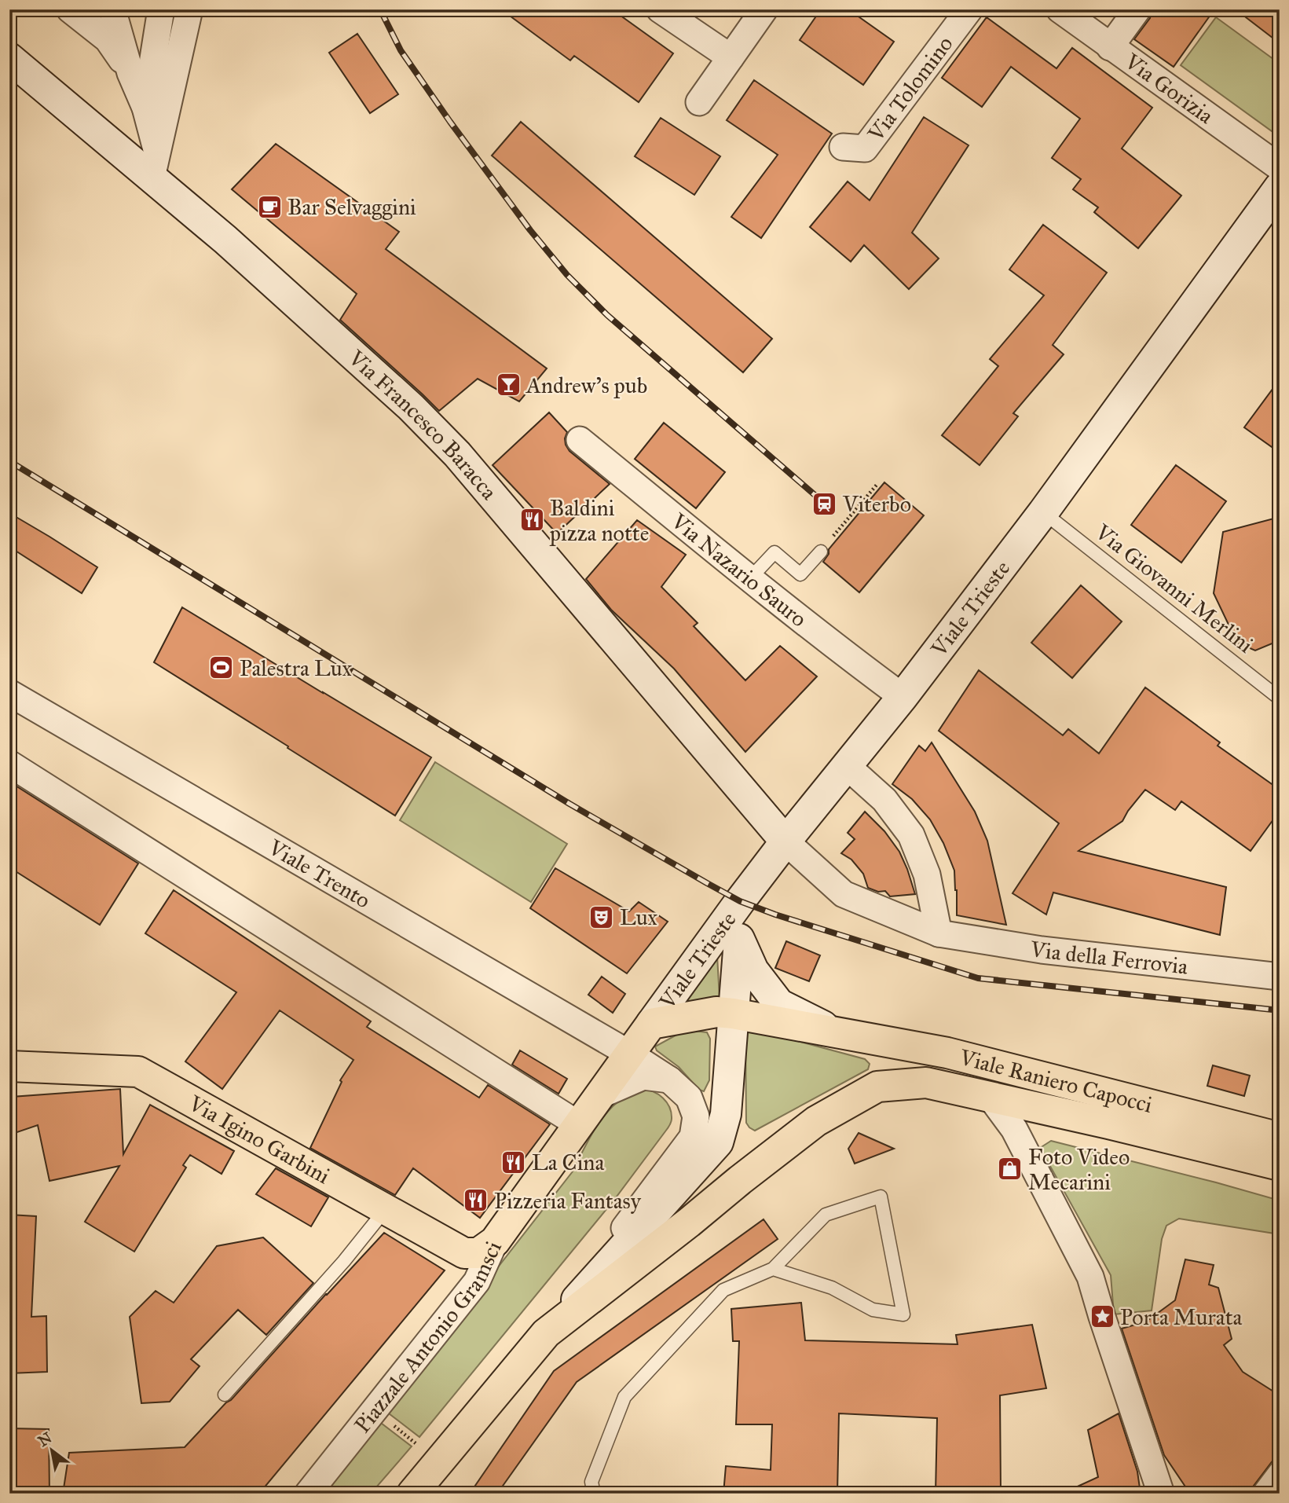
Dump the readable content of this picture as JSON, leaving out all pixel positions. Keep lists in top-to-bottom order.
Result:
{
  "streets": {
    "main road": [
      "Via Francesco Baracca",
      "Viale Trieste",
      "Viale Raniero Capocci",
      "Via Igino Garbini",
      "Piazzale Antonio Gramsci"
    ],
    "street": [
      "Via Tolomino",
      "Via Gorizia",
      "Via Nazario Sauro",
      "Viale Trento",
      "Via della Ferrovia"
    ],
    "lane": ["Via Giovanni Merlini"]
  },
  "crossings": [
    ["Via Francesco Baracca", "Viale Trieste"],
    ["Via Francesco Baracca", "Via della Ferrovia"],
    ["Via Nazario Sauro", "Viale Trieste"],
    ["Via Giovanni Merlini", "Viale Trieste"],
    ["Viale Trieste", "Via della Ferrovia"],
    ["Viale Trieste", "Piazzale Antonio Gramsci"],
    ["Viale Trento", "Piazzale Antonio Gramsci"],
    ["Via Igino Garbini", "Piazzale Antonio Gramsci"]
  ],
  "places": {
    "cafe": ["Bar Selvaggini"],
    "bar": ["Andrew's pub"],
    "station": ["Viterbo"],
    "restaurant": ["Baldini pizza notte", "La Cina", "Pizzeria Fantasy"],
    "sports": ["Palestra Lux"],
    "theatre": ["Lux"],
    "shop": ["Foto Video Mecarini"],
    "place": ["Porta Murata"]
  },
  "north": "top left"
}
